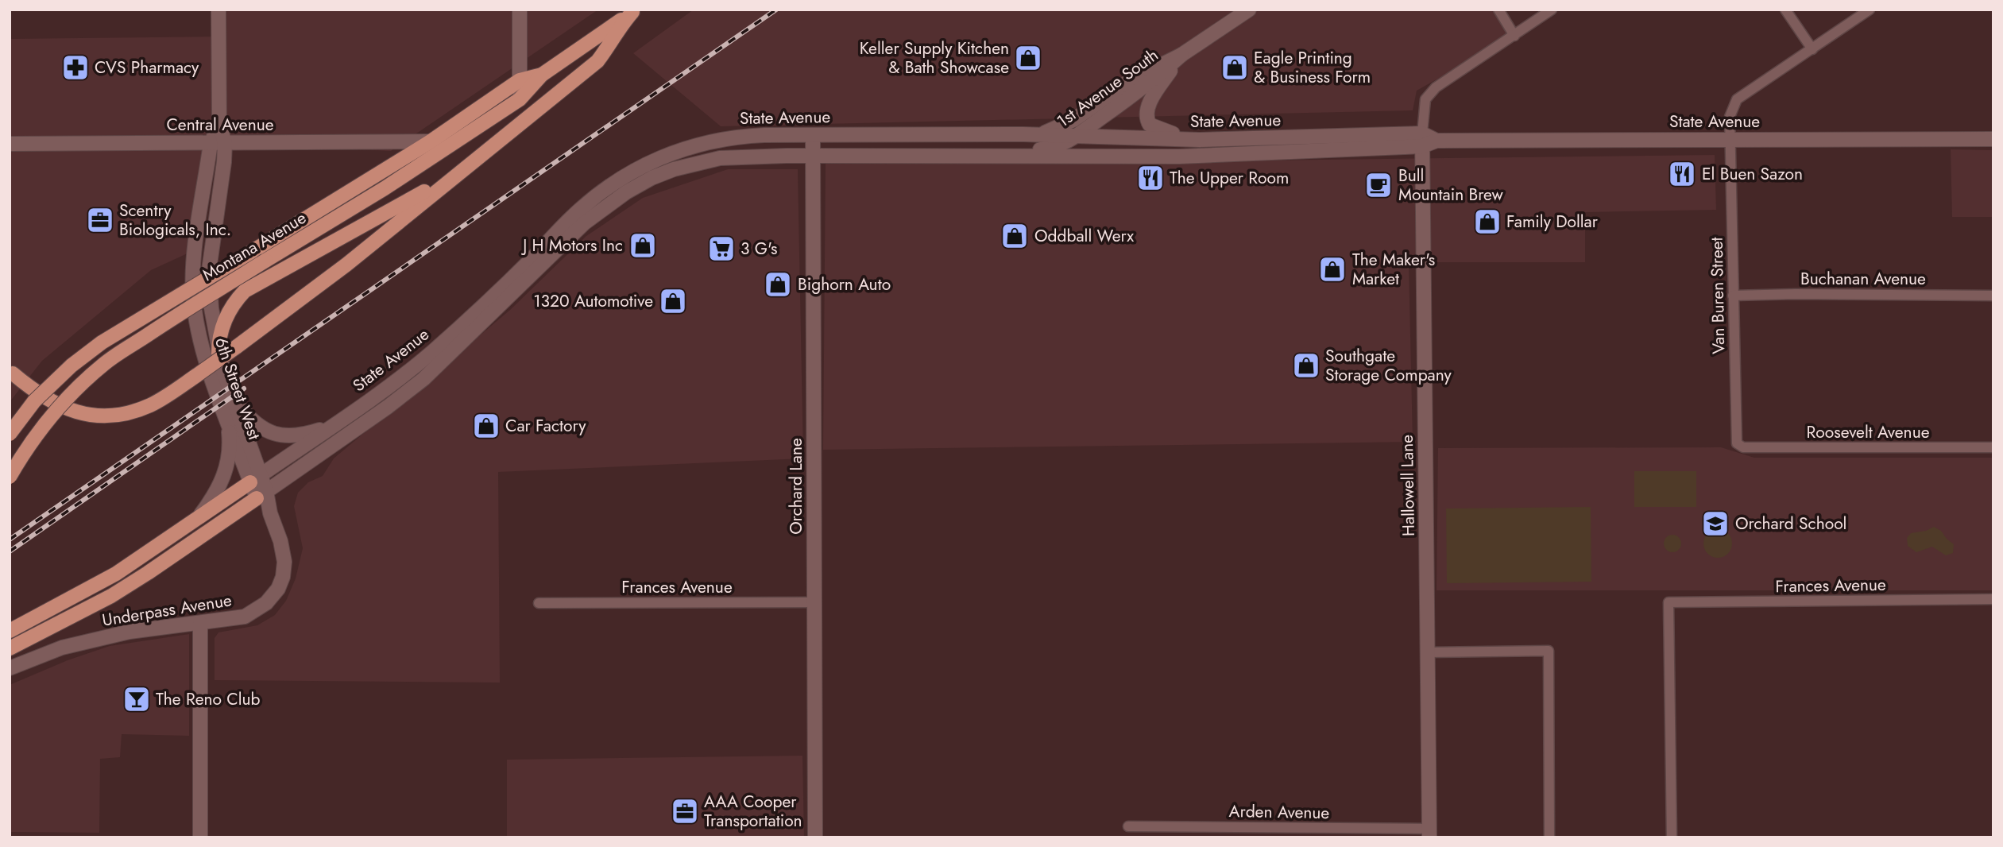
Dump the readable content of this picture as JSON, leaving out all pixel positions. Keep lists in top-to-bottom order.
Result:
{
  "streets": {
    "main road": [
      "1st Avenue South",
      "State Avenue",
      "Central Avenue",
      "Montana Avenue",
      "6th Street West",
      "Hallowell Lane",
      "Orchard Lane",
      "Underpass Avenue"
    ],
    "street": [
      "Buchanan Avenue",
      "Van Buren Street",
      "Roosevelt Avenue",
      "Frances Avenue",
      "Arden Avenue"
    ]
  },
  "crossings": [
    ["1st Avenue South", "State Avenue"],
    ["State Avenue", "Van Buren Street"],
    ["State Avenue", "6th Street West"],
    ["State Avenue", "Hallowell Lane"],
    ["State Avenue", "Orchard Lane"],
    ["State Avenue", "Underpass Avenue"],
    ["Central Avenue", "Montana Avenue"],
    ["Central Avenue", "6th Street West"],
    ["Buchanan Avenue", "Van Buren Street"],
    ["Van Buren Street", "Roosevelt Avenue"],
    ["6th Street West", "Underpass Avenue"],
    ["Hallowell Lane", "Arden Avenue"],
    ["Orchard Lane", "Frances Avenue"]
  ],
  "places": {
    "shop": [
      "Keller Supply Kitchen & Bath Showcase",
      "Eagle Printing & Business Form",
      "Family Dollar",
      "Oddball Werx",
      "J H Motors Inc",
      "The Maker's Market",
      "Bighorn Auto",
      "1320 Automotive",
      "Southgate Storage Company",
      "Car Factory"
    ],
    "pharmacy": ["CVS Pharmacy"],
    "restaurant": ["El Buen Sazon", "The Upper Room"],
    "cafe": ["Bull Mountain Brew"],
    "office": ["Scentry Biologicals, Inc.", "AAA Cooper Transportation"],
    "supermarket": ["3 G's"],
    "school or university": ["Orchard School"],
    "bar": ["The Reno Club"]
  }
}
